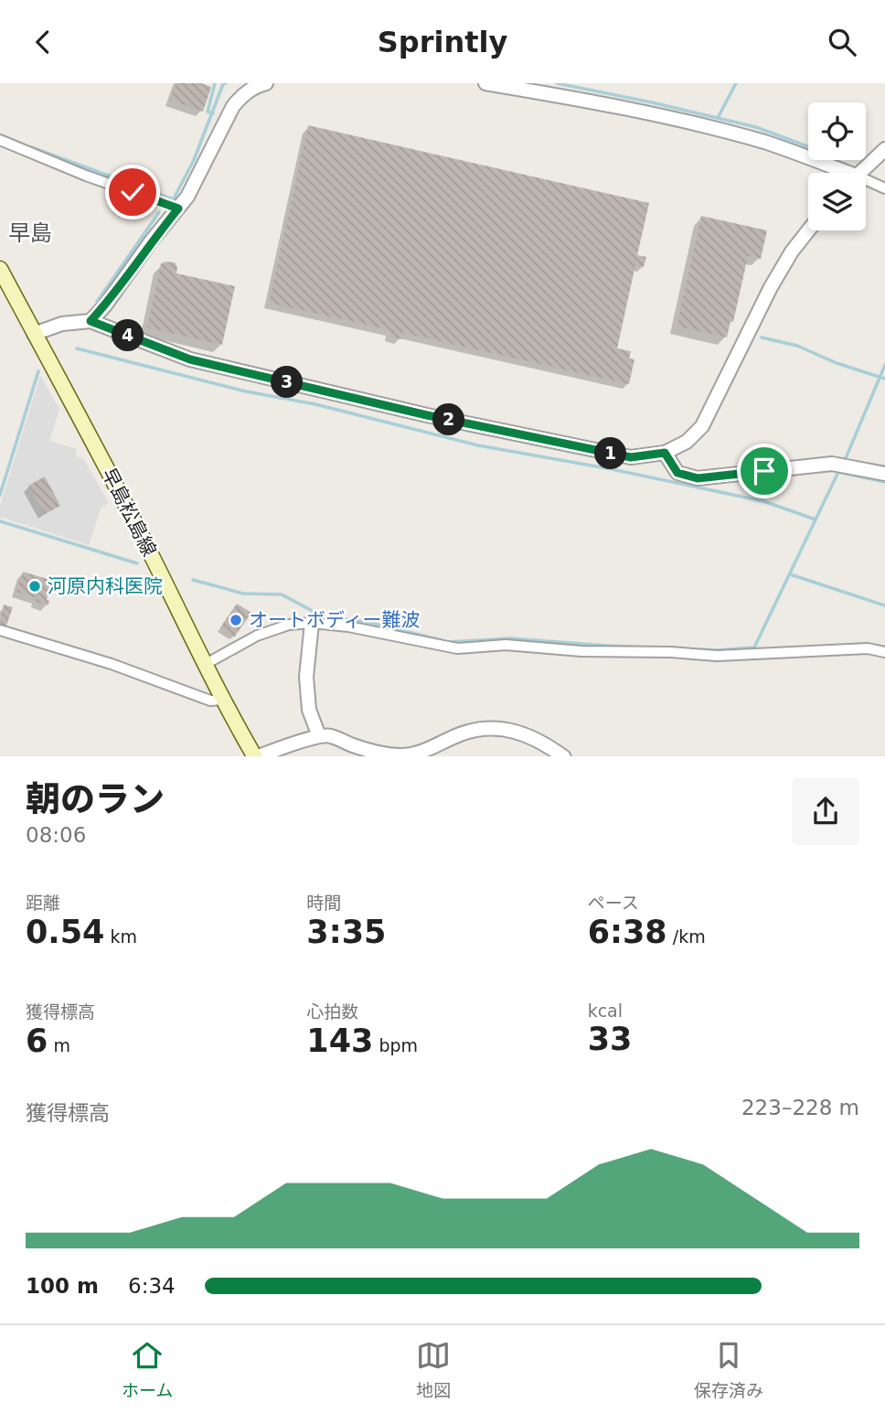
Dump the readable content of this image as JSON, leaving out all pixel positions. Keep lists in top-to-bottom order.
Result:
{
  "streets": {
    "main road": ["早島松島線"]
  },
  "districts": ["早島"],
  "places": ["河原内科医院", "オートボディー難波"],
  "page": {
    "header": "Sprintly",
    "pins": [
      "4",
      "3",
      "2",
      "1"
    ],
    "heading": ["朝のラン", "08:06"],
    "stats": [
      ["距離", "0.54 km"],
      ["時間", "3:35"],
      ["ペース", "6:38 /km"],
      ["獲得標高", "6 m"],
      ["心拍数", "143 bpm"],
      ["kcal", "33"]
    ],
    "chart": ["獲得標高", "223–228 m"],
    "list": [
      {
        "name": "100 m",
        "note": "6:34"
      }
    ],
    "tabs": ["ホーム", "地図", "保存済み"]
  }
}
